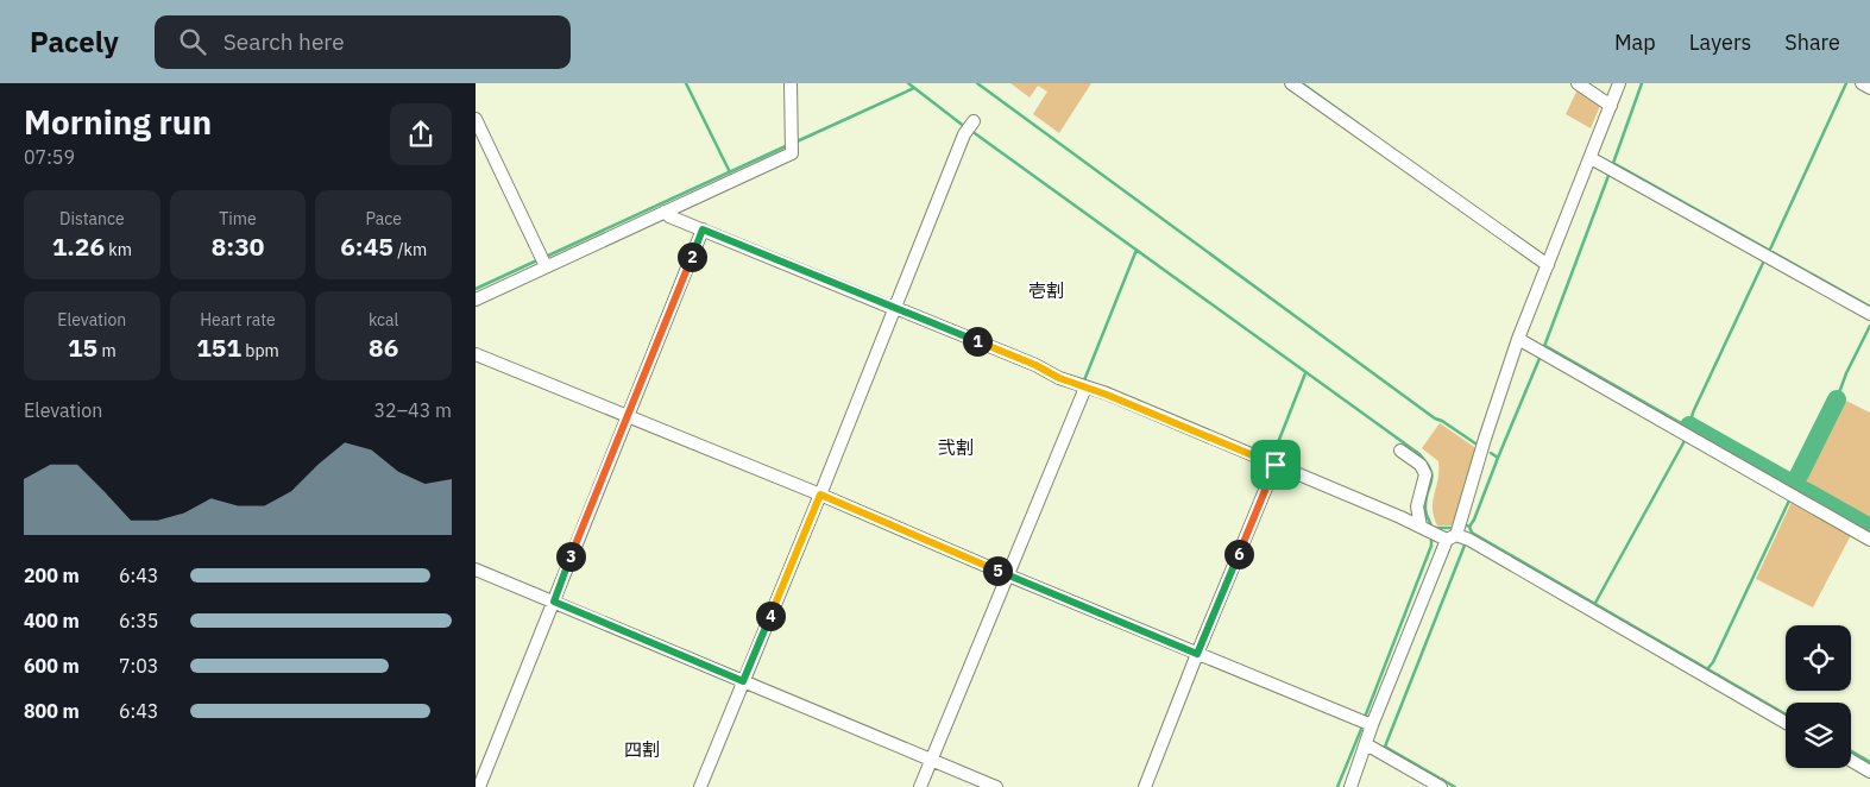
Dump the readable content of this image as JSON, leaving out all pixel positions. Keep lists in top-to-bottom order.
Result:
{
  "districts": ["壱割", "弐割", "四割"],
  "page": {
    "header": "Pacely",
    "search": "Search here",
    "nav": ["Map", "Layers", "Share"],
    "heading": ["Morning run", "07:59"],
    "stats": [
      ["Distance", "1.26 km"],
      ["Time", "8:30"],
      ["Pace", "6:45 /km"],
      ["Elevation", "15 m"],
      ["Heart rate", "151 bpm"],
      ["kcal", "86"]
    ],
    "pins": [
      "2",
      "1",
      "6",
      "3",
      "5",
      "4"
    ],
    "chart": ["Elevation", "32–43 m"],
    "list": [
      {
        "name": "200 m",
        "note": "6:43"
      },
      {
        "name": "400 m",
        "note": "6:35"
      },
      {
        "name": "600 m",
        "note": "7:03"
      },
      {
        "name": "800 m",
        "note": "6:43"
      }
    ]
  }
}
